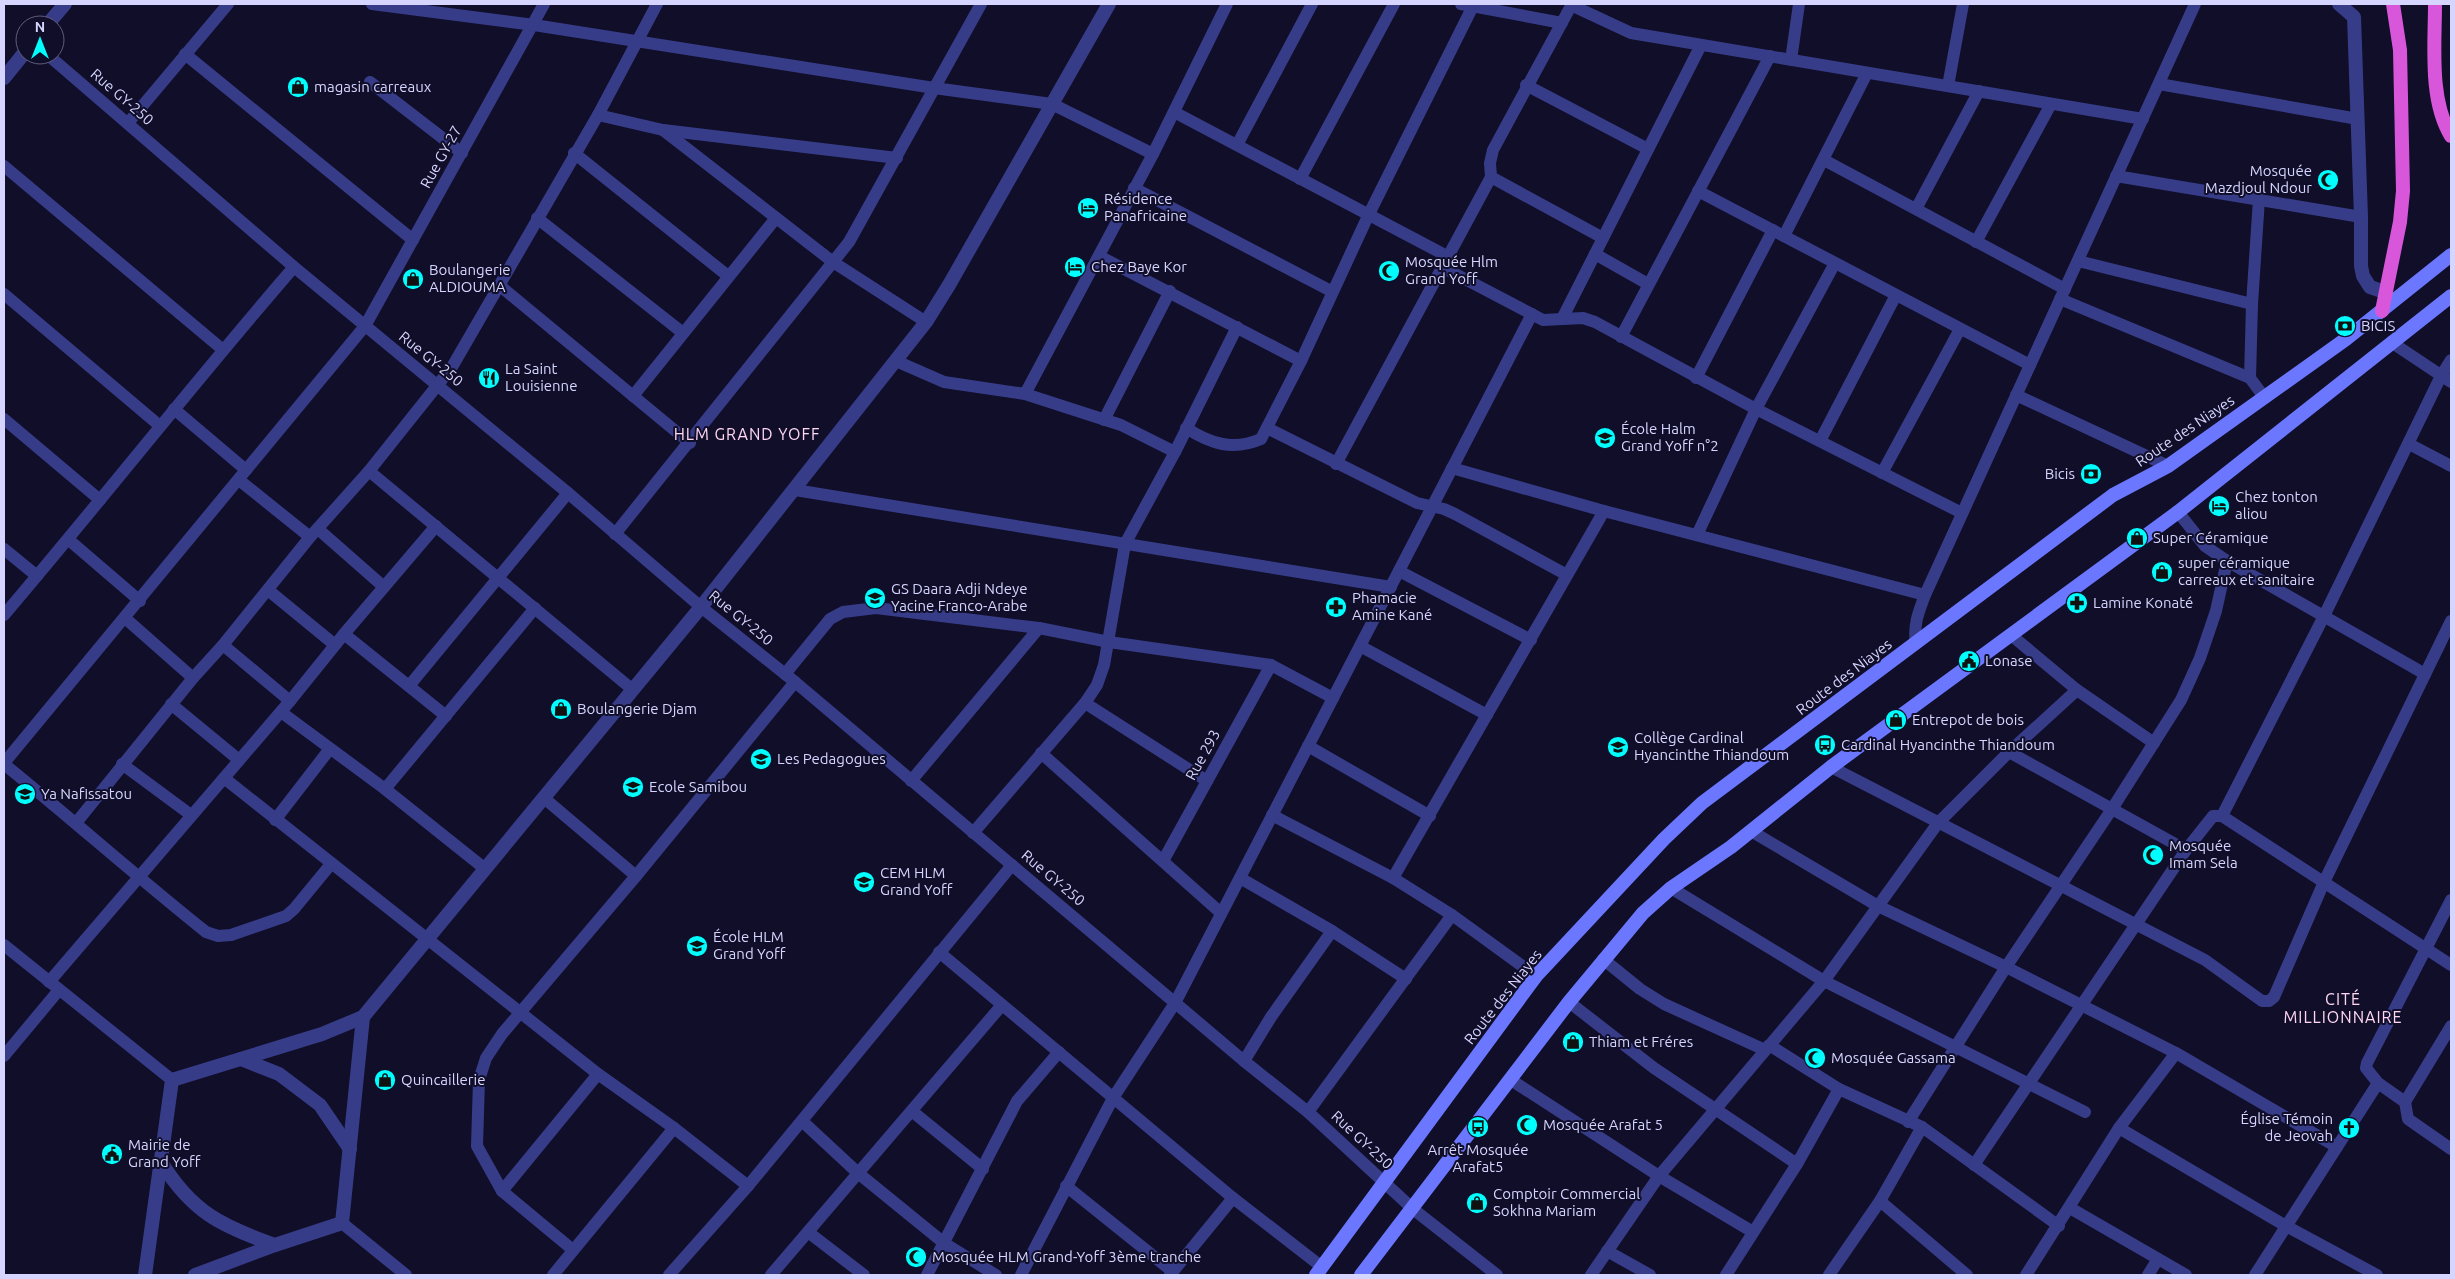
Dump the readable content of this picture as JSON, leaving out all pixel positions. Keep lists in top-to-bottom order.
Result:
{
  "streets": {
    "main road": ["Route des Niayes"],
    "street": ["Rue GY-250", "Rue GY-27", "Rue 293"]
  },
  "crossings": [
    ["Rue GY-250", "Rue GY-27"],
    ["Rue GY-250", "Route des Niayes"]
  ],
  "districts": ["HLM GRAND YOFF", "CITÉ MILLIONNAIRE"],
  "places": {
    "shop": [
      "magasin carreaux",
      "Boulangerie ALDIOUMA",
      "Super Céramique",
      "super céramique carreaux et sanitaire",
      "Boulangerie Djam",
      "Entrepot de bois",
      "Thiam et Fréres",
      "Quincaillerie",
      "Comptoir Commercial Sokhna Mariam"
    ],
    "mosque": [
      "Mosquée Mazdjoul Ndour",
      "Mosquée Hlm Grand Yoff",
      "Mosquée Imam Sela",
      "Mosquée Gassama",
      "Mosquée Arafat 5",
      "Mosquée HLM Grand-Yoff 3ème tranche"
    ],
    "hotel": ["Résidence Panafricaine", "Chez Baye Kor", "Chez tonton aliou"],
    "bank": ["BICIS", "Bicis"],
    "restaurant": ["La Saint Louisienne"],
    "school or university": [
      "École Halm Grand Yoff n°2",
      "GS Daara Adji Ndeye Yacine Franco-Arabe",
      "Collège Cardinal Hyancinthe Thiandoum",
      "Les Pedagogues",
      "Ecole Samibou",
      "Ya Nafissatou",
      "CEM HLM Grand Yoff",
      "École HLM Grand Yoff"
    ],
    "pharmacy": ["Lamine Konaté", "Phamacie Amine Kané"],
    "public building": ["Lonase", "Mairie de Grand Yoff"],
    "bus stop": ["Cardinal Hyancinthe Thiandoum", "Arrêt Mosquée Arafat5"],
    "church": ["Église Témoin de Jeovah"]
  },
  "north": "top"
}
